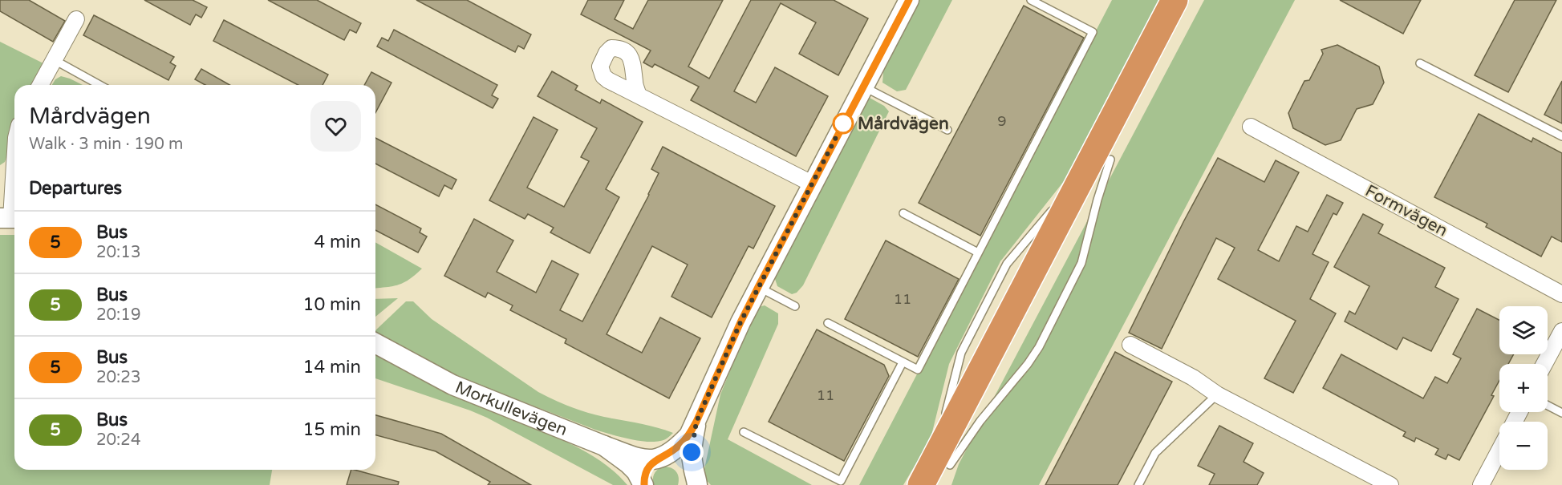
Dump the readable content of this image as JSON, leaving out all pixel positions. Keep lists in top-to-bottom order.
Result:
{
  "streets": {
    "street": ["Formvägen", "Morkullevägen"]
  },
  "places": ["Mårdvägen"],
  "lines": ["bus line 5"],
  "house_numbers": ["9", "11", "11"],
  "page": {
    "heading": [
      ["Mårdvägen", "Walk · 3 min · 190 m"],
      "Departures"
    ],
    "list": [
      {
        "mark": "5",
        "name": "Bus",
        "note": "20:13",
        "value": "4 min"
      },
      {
        "mark": "5",
        "name": "Bus",
        "note": "20:19",
        "value": "10 min"
      },
      {
        "mark": "5",
        "name": "Bus",
        "note": "20:23",
        "value": "14 min"
      },
      {
        "mark": "5",
        "name": "Bus",
        "note": "20:24",
        "value": "15 min"
      }
    ],
    "map_buttons": ["+", "−"]
  }
}
